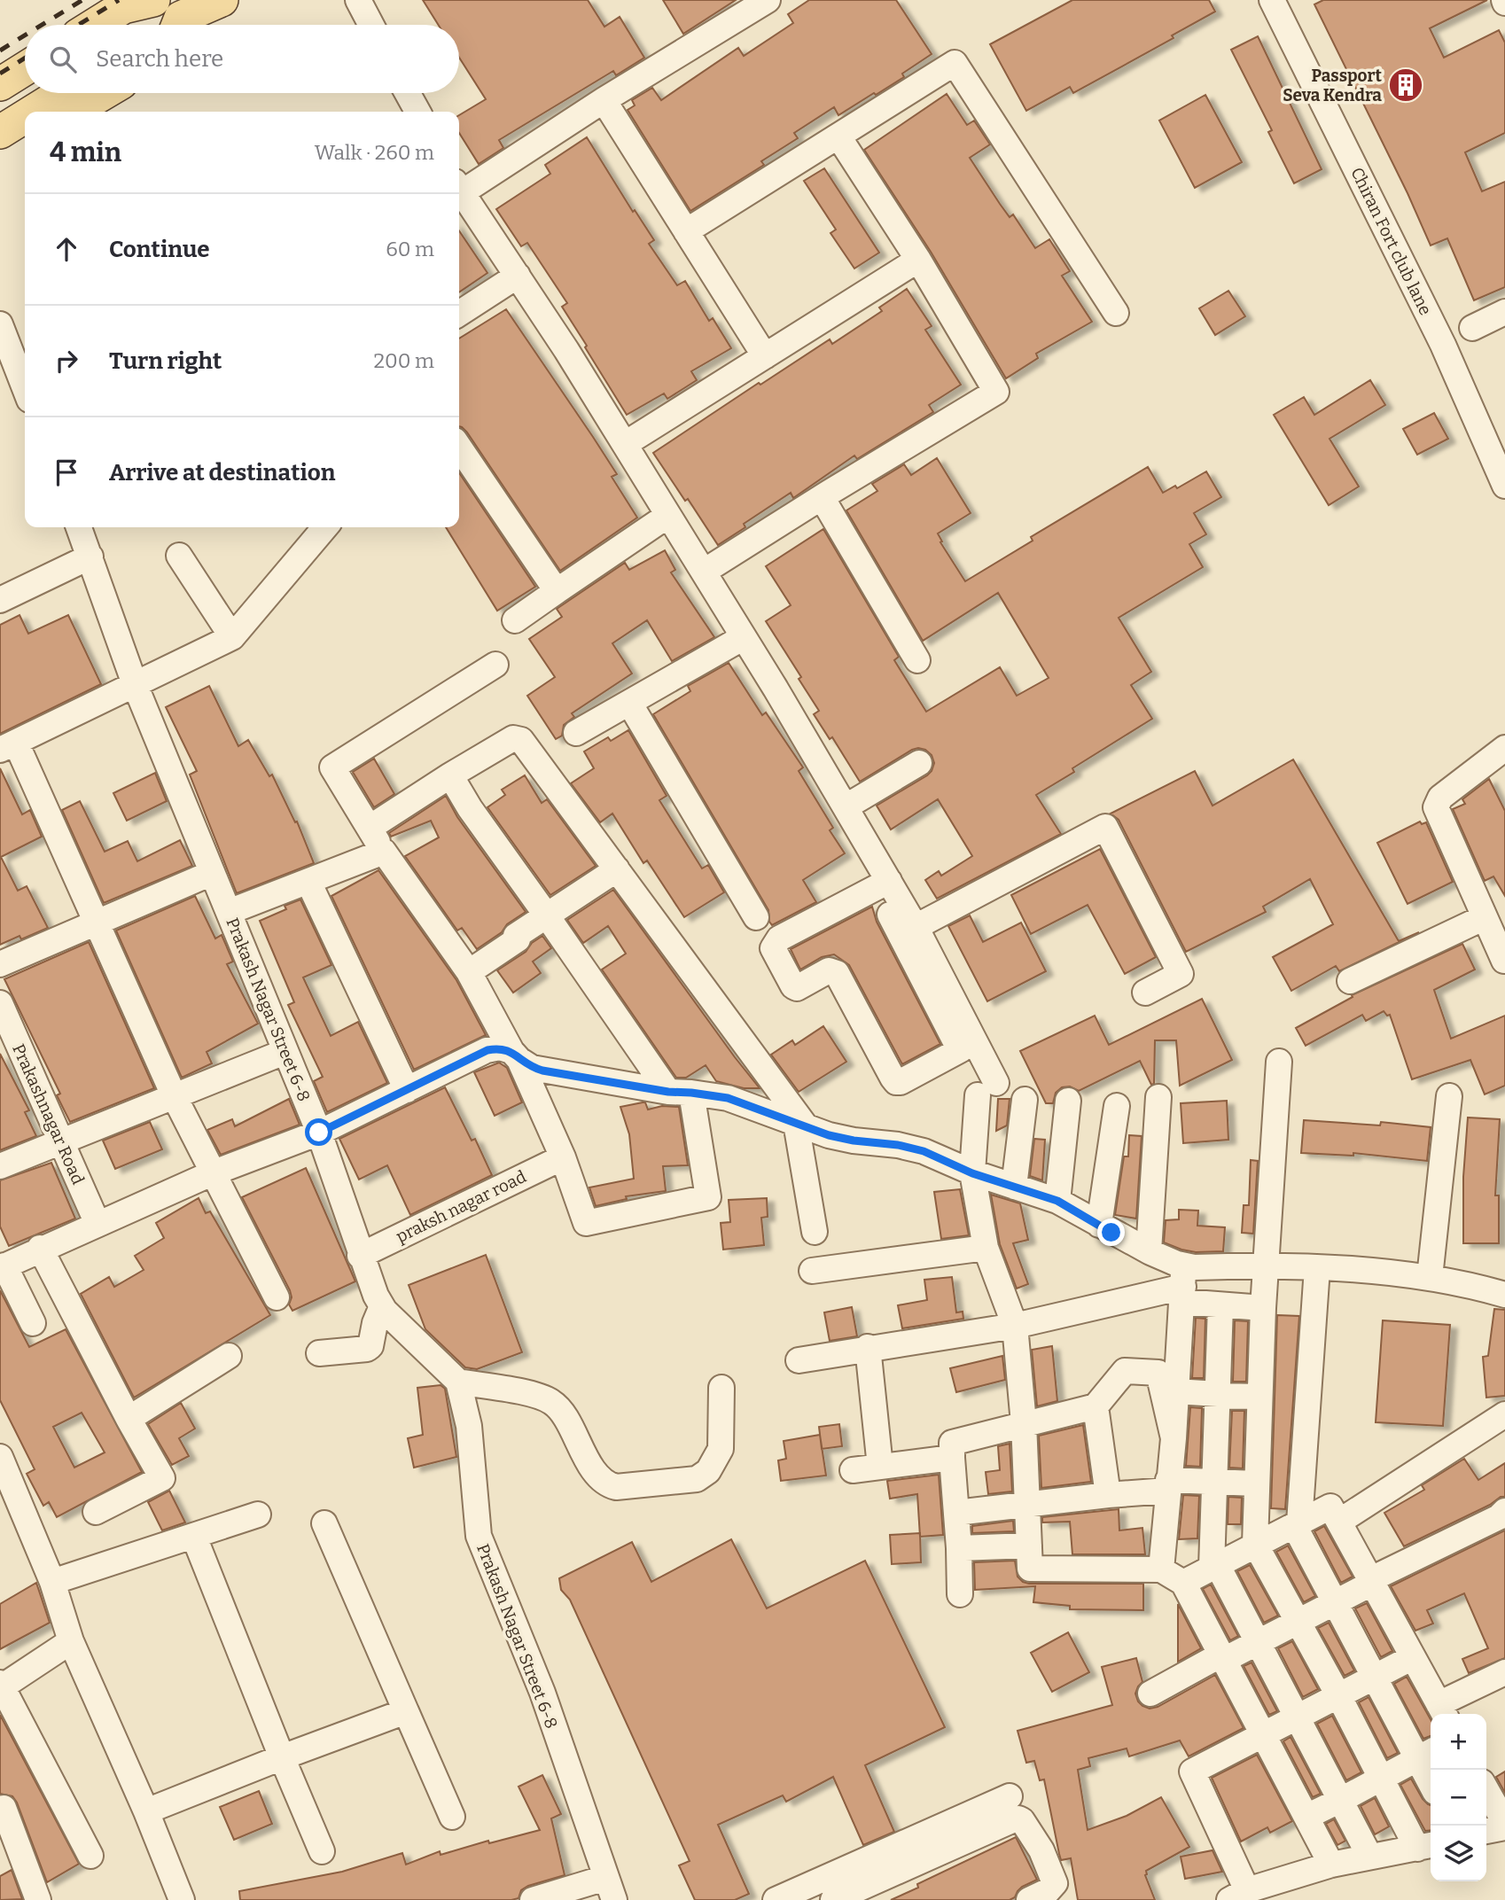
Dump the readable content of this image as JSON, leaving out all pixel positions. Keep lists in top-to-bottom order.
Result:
{
  "streets": {
    "street": [
      "Chiran Fort club lane",
      "Prakash Nagar Street 6-8",
      "Prakashnagar Road",
      "praksh nagar road"
    ]
  },
  "crossings": [
    ["Prakash Nagar Street 6-8", "praksh nagar road"]
  ],
  "places": {
    "building": ["Passport Seva Kendra"]
  },
  "page": {
    "search": "Search here",
    "heading": ["4 min", "Walk · 260 m"],
    "list": [
      ["Continue", "60 m"],
      ["Turn right", "200 m"],
      "Arrive at destination"
    ],
    "map_buttons": ["+", "−"]
  }
}
